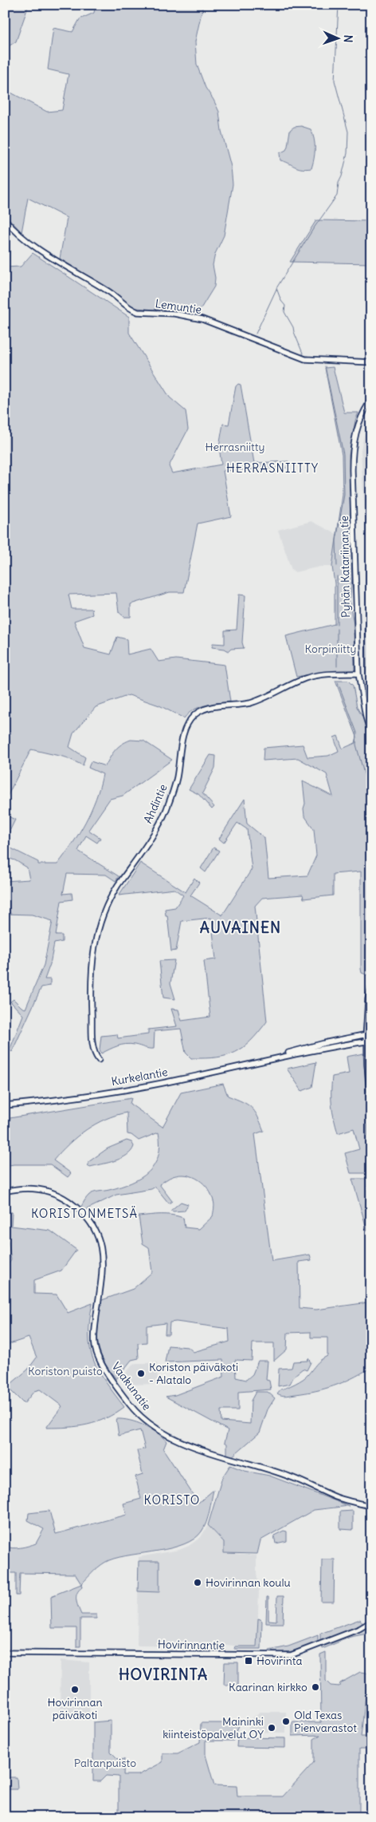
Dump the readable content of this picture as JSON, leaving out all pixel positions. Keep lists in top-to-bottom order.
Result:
{
  "streets": {
    "street": [
      "Lemuntie",
      "Pyhän Katariinan tie",
      "Ahdintie",
      "Kurkelantie",
      "Vaakunatie",
      "Hovirinnantie"
    ]
  },
  "crossings": [
    ["Pyhän Katariinan tie", "Ahdintie"]
  ],
  "districts": [
    "HERRASNIITTY",
    "AUVAINEN",
    "KORISTONMETSÄ",
    "KORISTO",
    "HOVIRINTA"
  ],
  "parks": [
    "Herrasniitty",
    "Korpiniitty",
    "Koriston puisto",
    "Paltanpuisto"
  ],
  "places": {
    "other": [
      "Koriston päiväkoti - Alatalo",
      "Hovirinnan koulu",
      "Kaarinan kirkko",
      "Hovirinnan päiväkoti",
      "Old Texas Pienvarastot",
      "Maininki kiinteistöpalvelut OY"
    ],
    "transit": ["Hovirinta"]
  },
  "north": "right"
}
